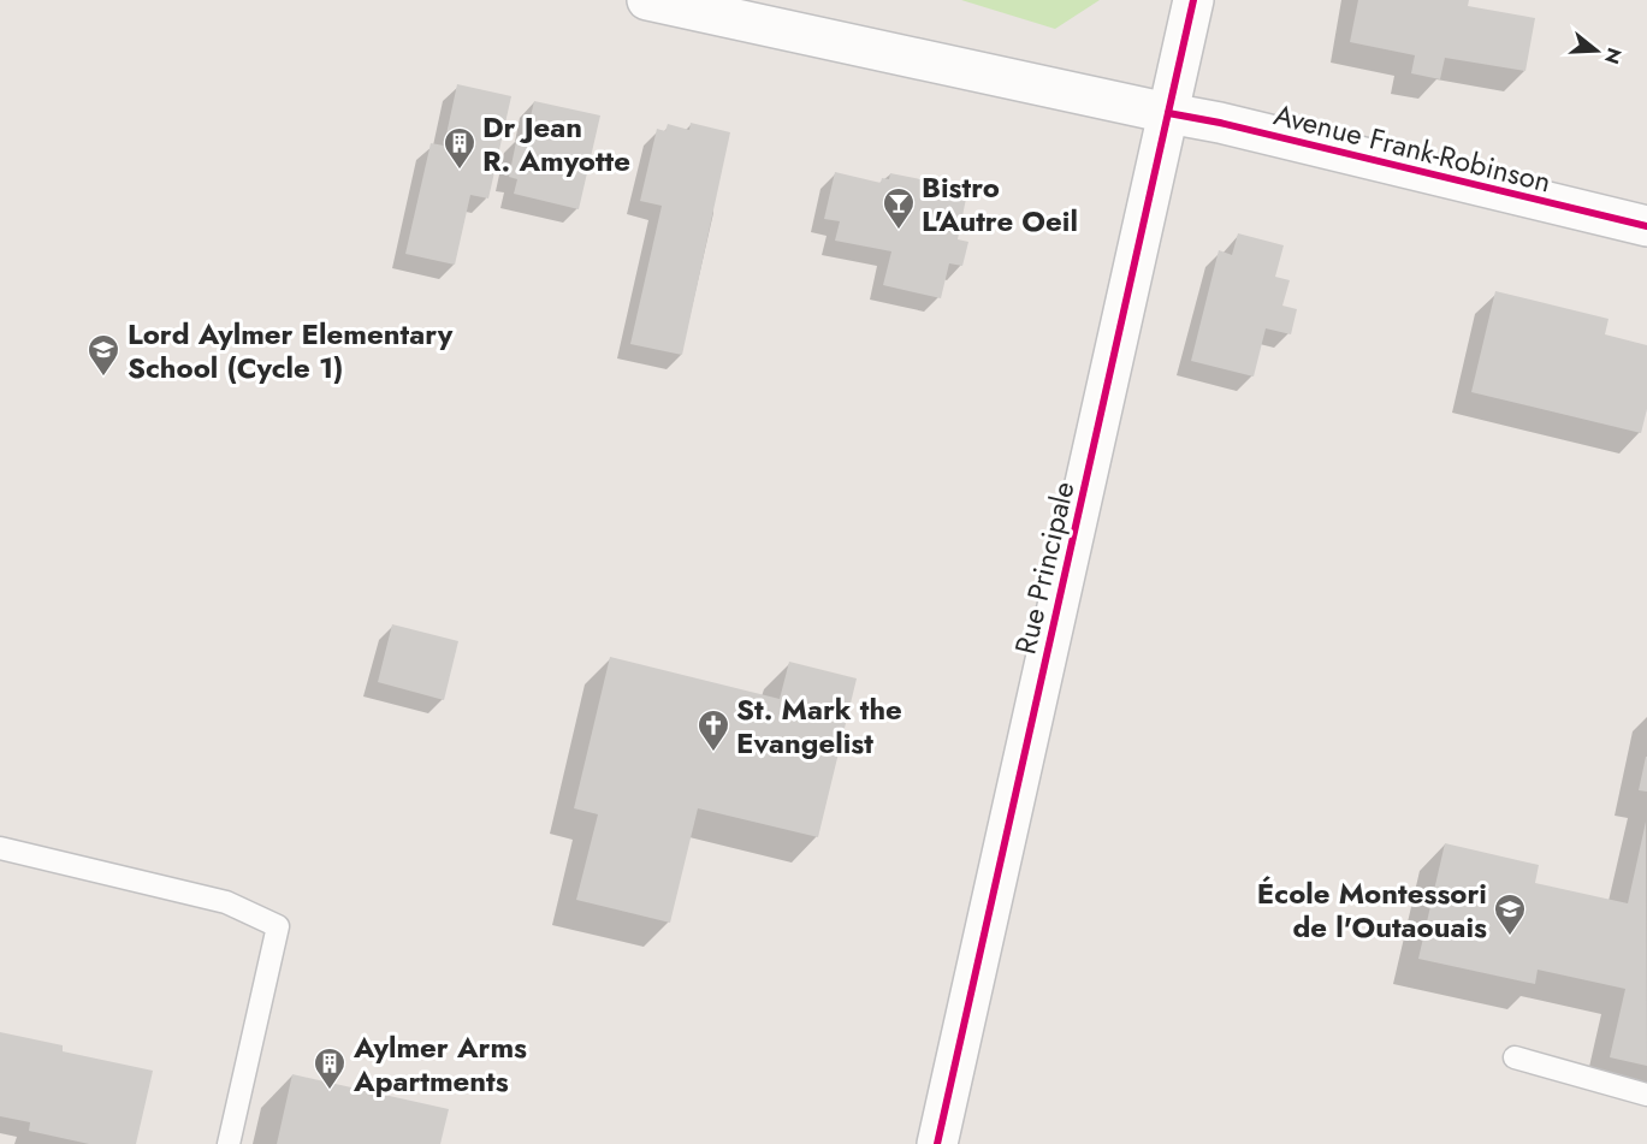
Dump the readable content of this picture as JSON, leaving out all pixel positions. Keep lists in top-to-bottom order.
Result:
{
  "streets": {
    "main road": ["Avenue Frank-Robinson", "Rue Principale"]
  },
  "crossings": [
    ["Avenue Frank-Robinson", "Rue Principale"]
  ],
  "places": {
    "building": ["Dr Jean R. Amyotte", "Aylmer Arms Apartments"],
    "bar": ["Bistro L'Autre Oeil"],
    "school or university": ["Lord Aylmer Elementary School (Cycle 1)", "École Montessori de l'Outaouais"],
    "church": ["St. Mark the Evangelist"]
  },
  "north": "right"
}
